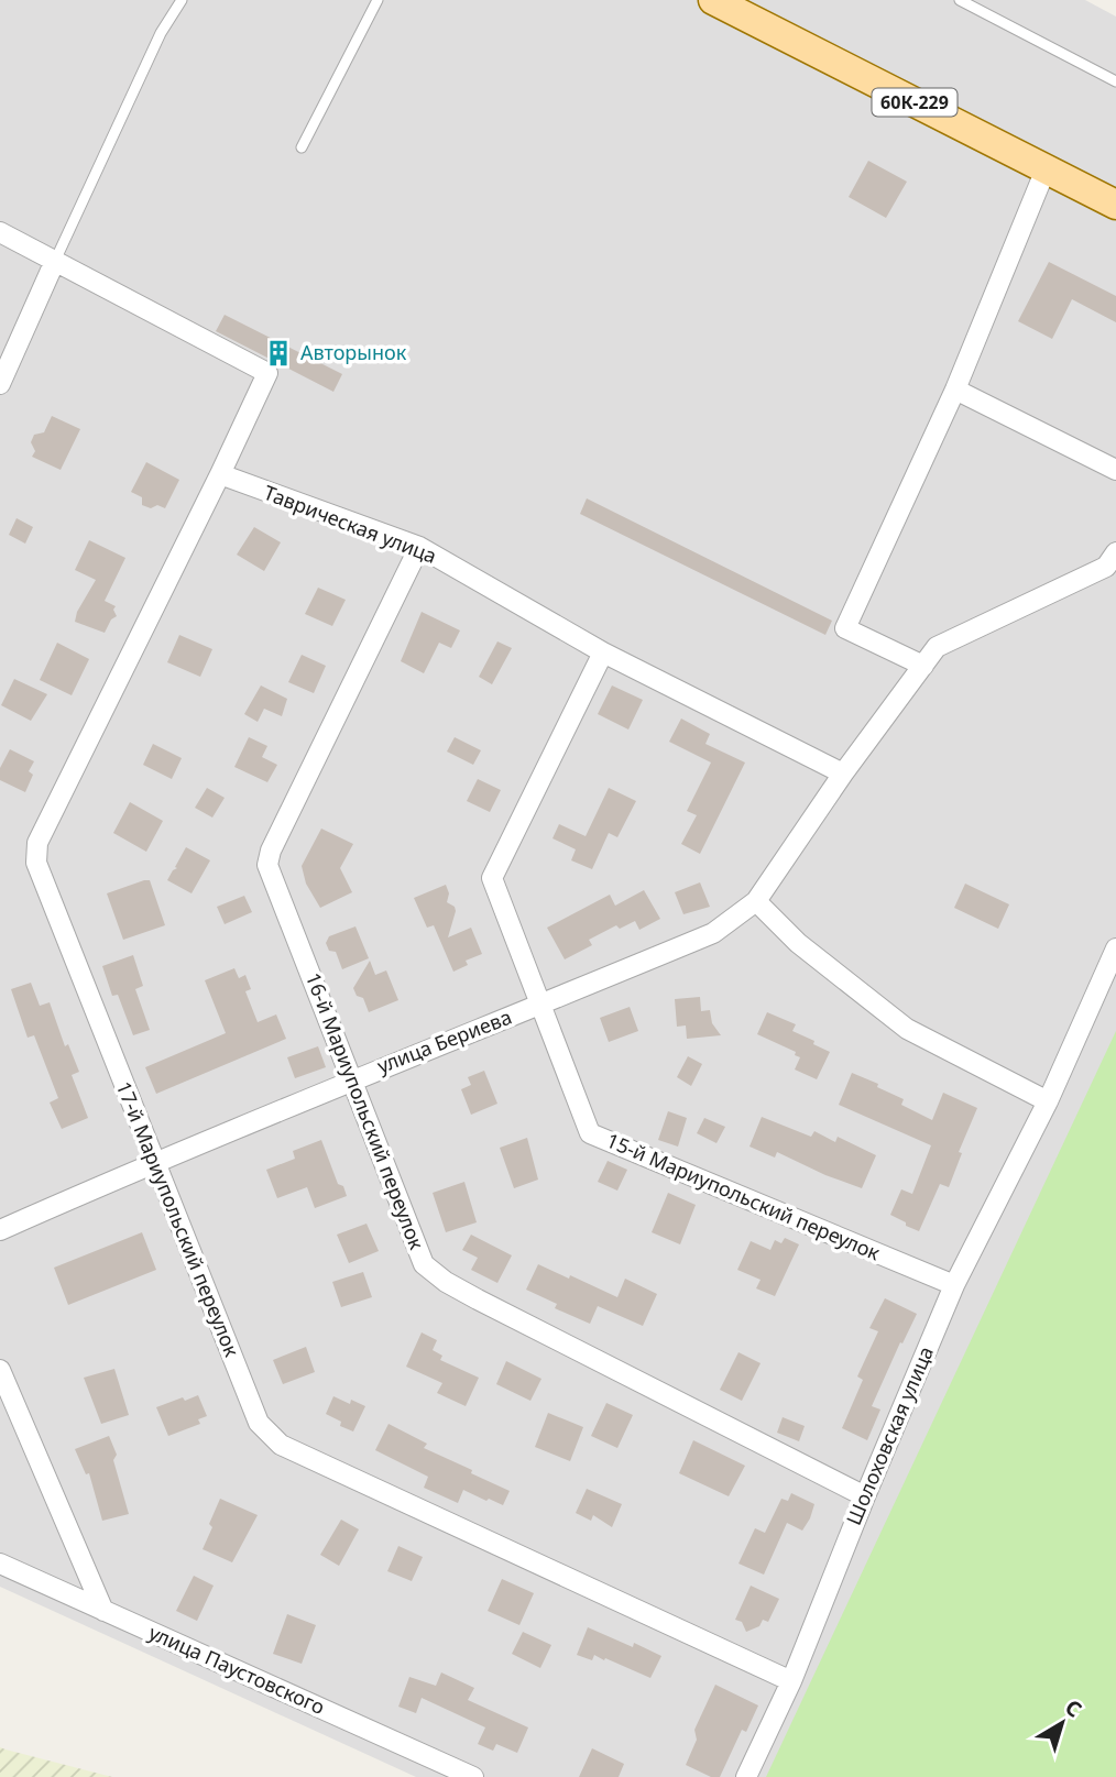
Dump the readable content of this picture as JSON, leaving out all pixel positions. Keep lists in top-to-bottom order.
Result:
{
  "streets": {
    "main road": ["60К-229"],
    "street": [
      "Таврическая улица",
      "улица Бериева",
      "16-й Мариупольский переулок",
      "15-й Мариупольский переулок",
      "17-й Мариупольский переулок",
      "Шолоховская улица",
      "улица Паустовского"
    ]
  },
  "crossings": [
    ["Таврическая улица", "улица Бериева"],
    ["Таврическая улица", "16-й Мариупольский переулок"],
    ["Таврическая улица", "15-й Мариупольский переулок"],
    ["Таврическая улица", "17-й Мариупольский переулок"],
    ["улица Бериева", "16-й Мариупольский переулок"],
    ["улица Бериева", "15-й Мариупольский переулок"],
    ["улица Бериева", "17-й Мариупольский переулок"],
    ["16-й Мариупольский переулок", "Шолоховская улица"],
    ["15-й Мариупольский переулок", "Шолоховская улица"],
    ["17-й Мариупольский переулок", "Шолоховская улица"]
  ],
  "places": {
    "building": ["Авторынок"]
  },
  "north": "top right"
}
